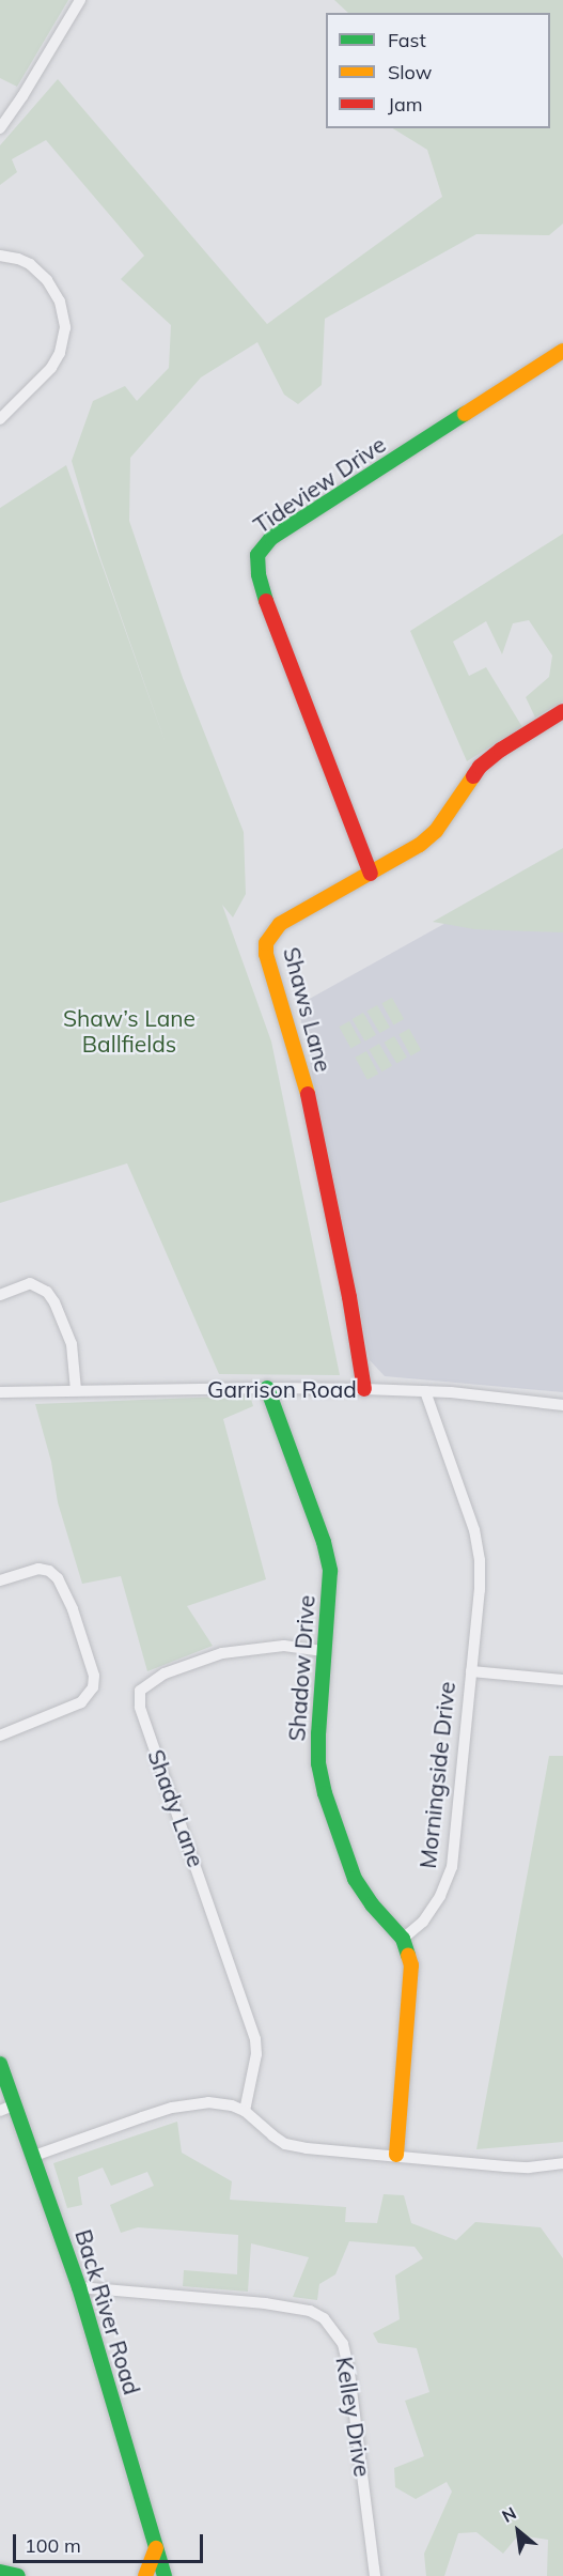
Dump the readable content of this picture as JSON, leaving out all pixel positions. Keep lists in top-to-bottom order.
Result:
{
  "streets": {
    "street": [
      "Tideview Drive",
      "Shaws Lane",
      "Garrison Road",
      "Shadow Drive",
      "Morningside Drive",
      "Shady Lane",
      "Back River Road",
      "Kelley Drive"
    ]
  },
  "crossings": [
    ["Tideview Drive", "Shaws Lane"],
    ["Shaws Lane", "Garrison Road"],
    ["Garrison Road", "Shadow Drive"],
    ["Garrison Road", "Morningside Drive"],
    ["Shadow Drive", "Morningside Drive"],
    ["Shadow Drive", "Shady Lane"],
    ["Back River Road", "Kelley Drive"]
  ],
  "parks": ["Shaw’s Lane Ballfields"],
  "legend": ["Fast", "Slow", "Jam"],
  "scale_bar": "100 m",
  "north": "top left"
}
